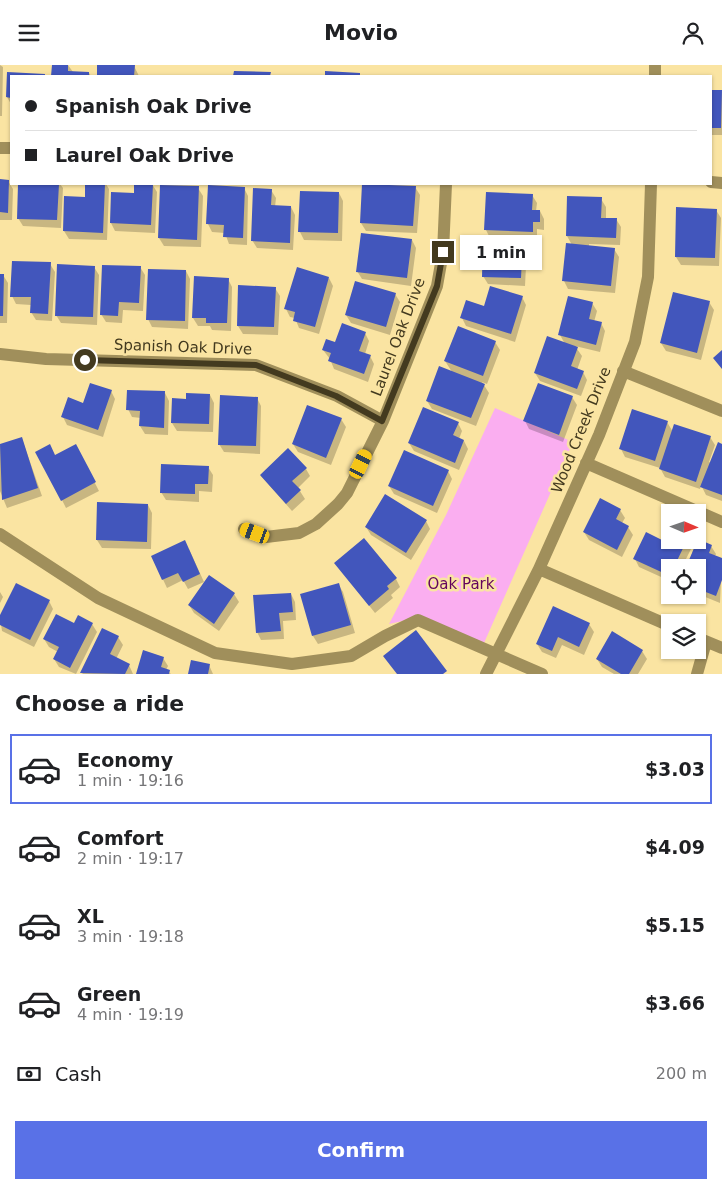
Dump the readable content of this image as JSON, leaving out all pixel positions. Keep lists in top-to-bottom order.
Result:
{
  "streets": {
    "street": ["Laurel Oak Drive", "Spanish Oak Drive", "Wood Creek Drive"]
  },
  "crossings": [
    ["Laurel Oak Drive", "Spanish Oak Drive"]
  ],
  "parks": ["Oak Park"],
  "north": "right",
  "page": {
    "header": "Movio",
    "banner": ["Spanish Oak Drive", "Laurel Oak Drive"],
    "bubble": "1 min",
    "heading": "Choose a ride",
    "list": [
      {
        "name": "Economy",
        "note": "1 min · 19:16",
        "value": "$3.03"
      },
      {
        "name": "Comfort",
        "note": "2 min · 19:17",
        "value": "$4.09"
      },
      {
        "name": "XL",
        "note": "3 min · 19:18",
        "value": "$5.15"
      },
      {
        "name": "Green",
        "note": "4 min · 19:19",
        "value": "$3.66"
      }
    ],
    "pay": ["Cash", "200 m"],
    "buttons": "Confirm"
  }
}
